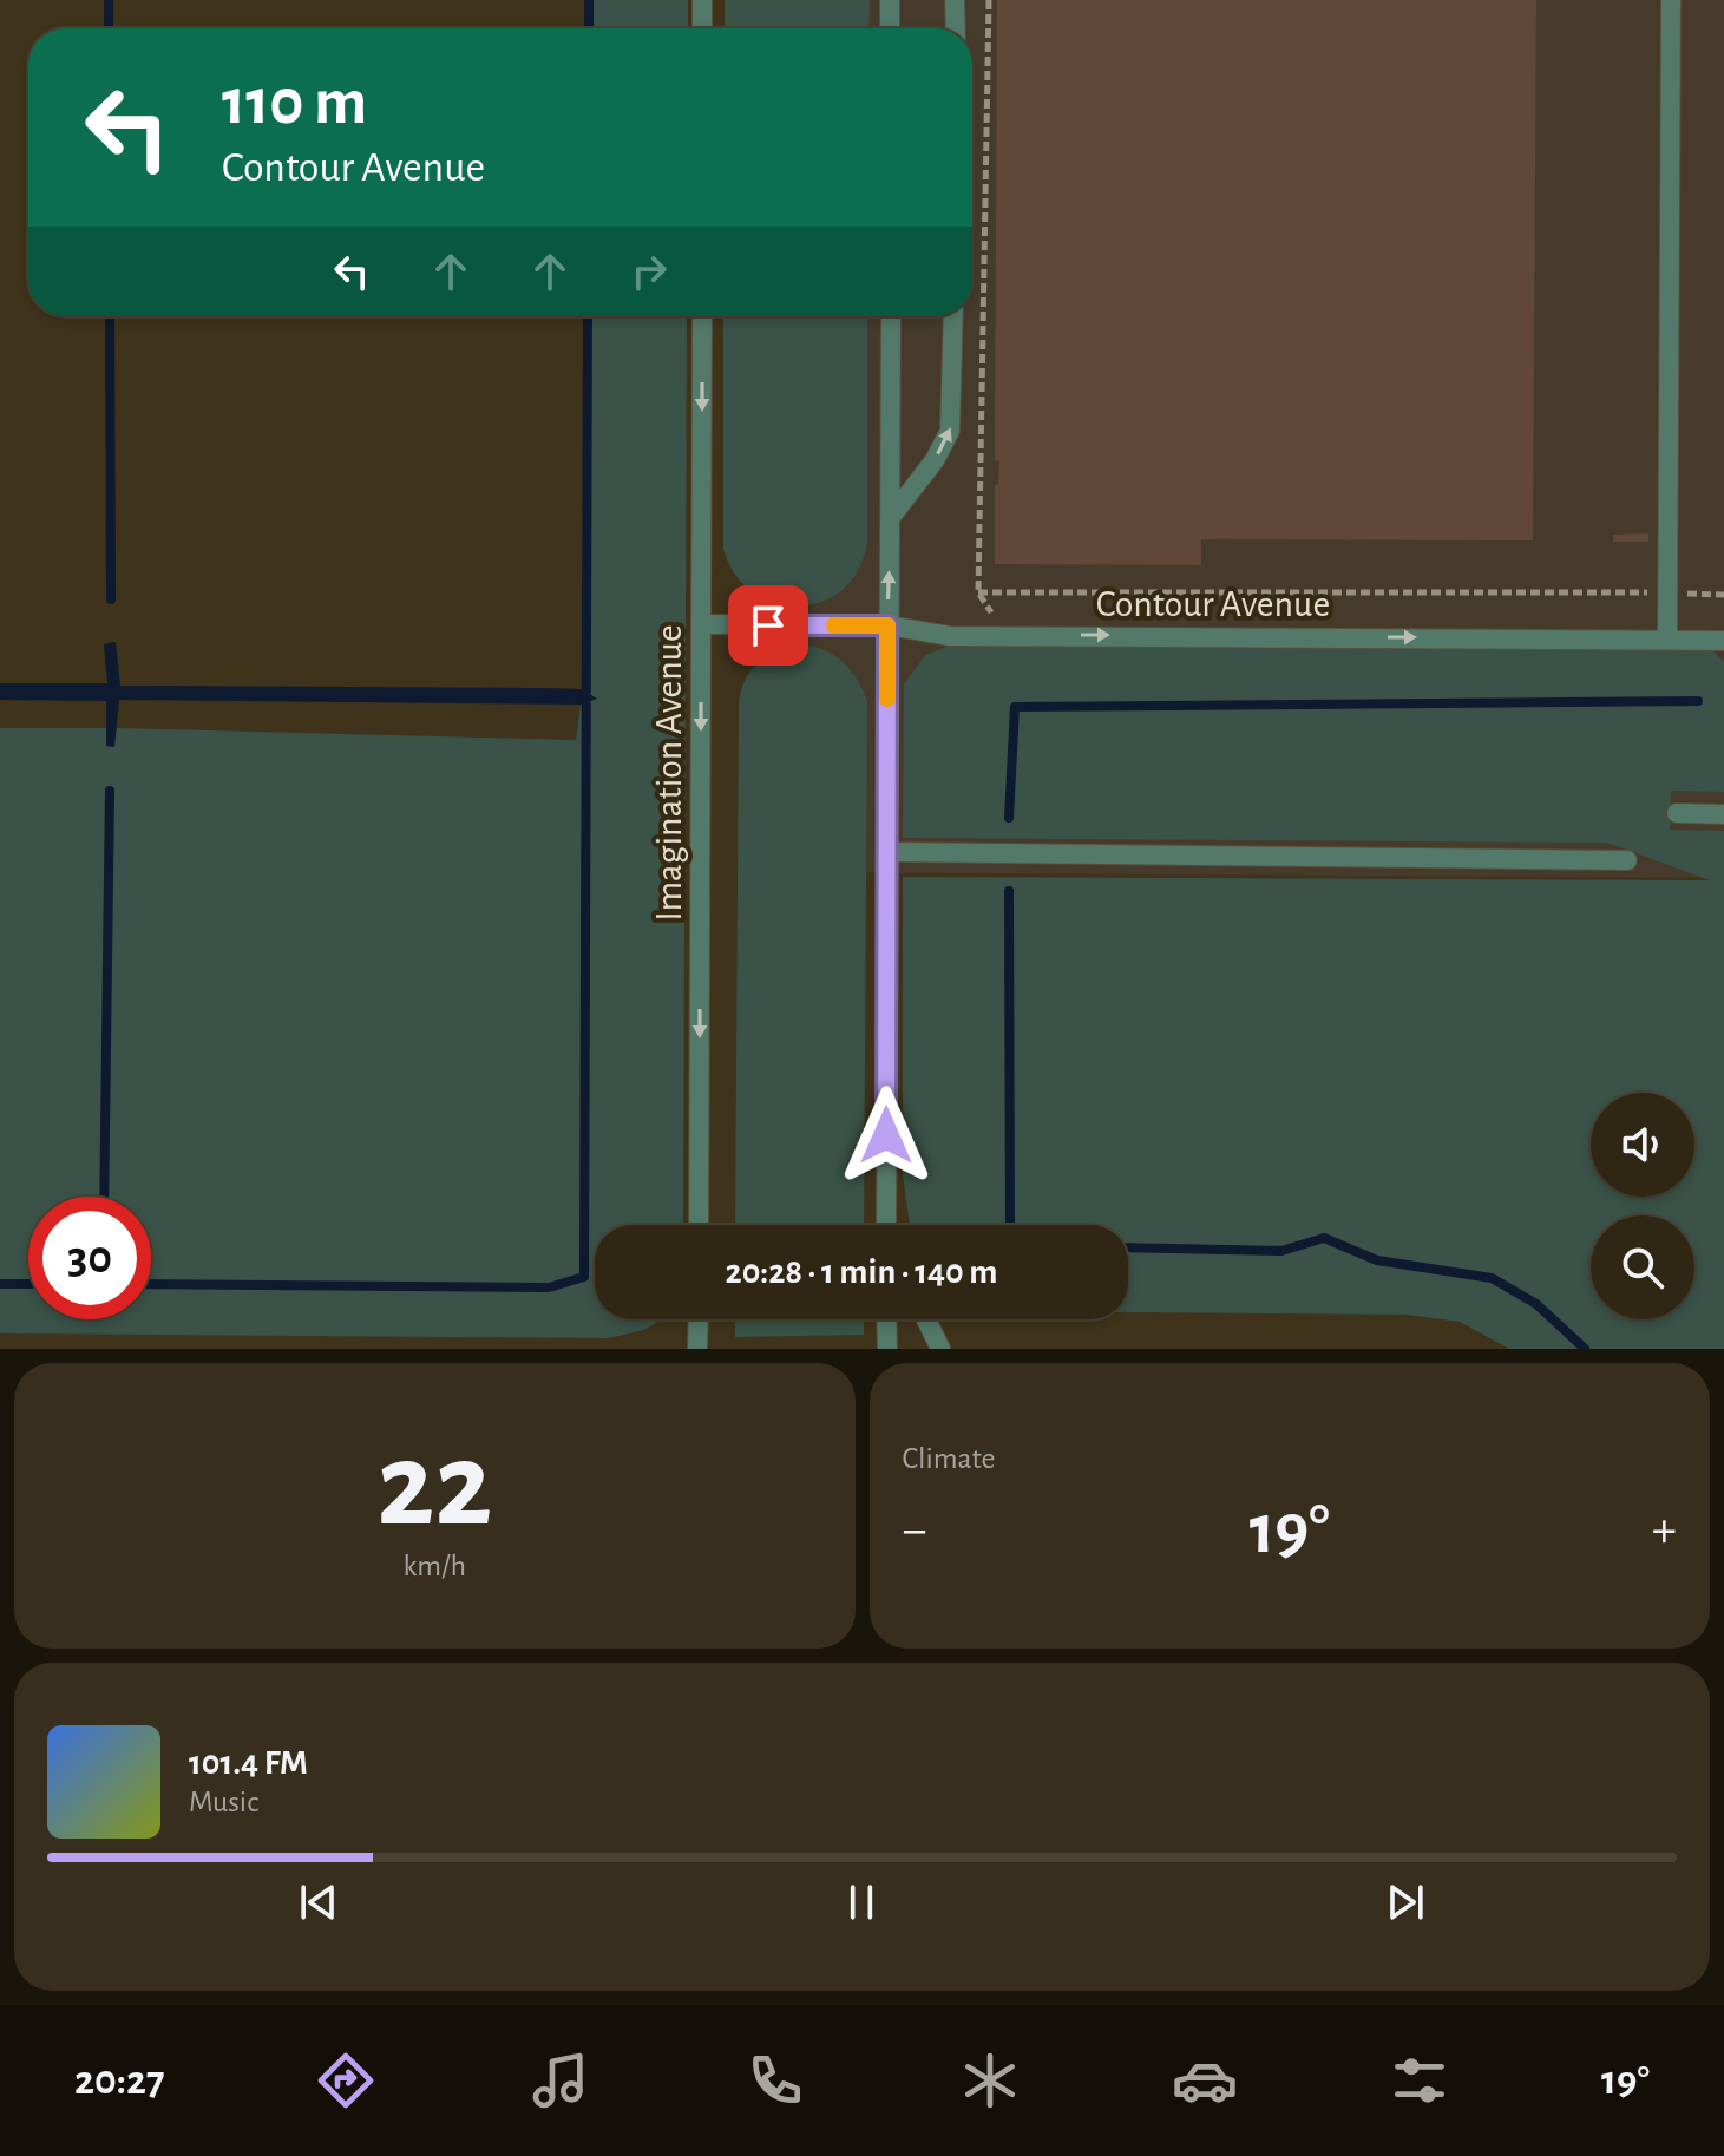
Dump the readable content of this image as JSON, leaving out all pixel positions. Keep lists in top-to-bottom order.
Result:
{
  "streets": {
    "street": ["Contour Avenue", "Imagination Avenue"]
  },
  "crossings": [
    ["Contour Avenue", "Imagination Avenue"]
  ],
  "one_way": ["Contour Avenue", "Imagination Avenue"],
  "page": {
    "turn": ["110 m", "Contour Avenue"],
    "limit": "30",
    "trip": "20:28 · 1 min · 140 m",
    "tile": [
      ["22", "km/h"],
      "Climate"
    ],
    "heat": ["−", "19°", "+"],
    "song": ["101.4 FM", "Music"],
    "tabs": ["20:27", "19°"]
  }
}
